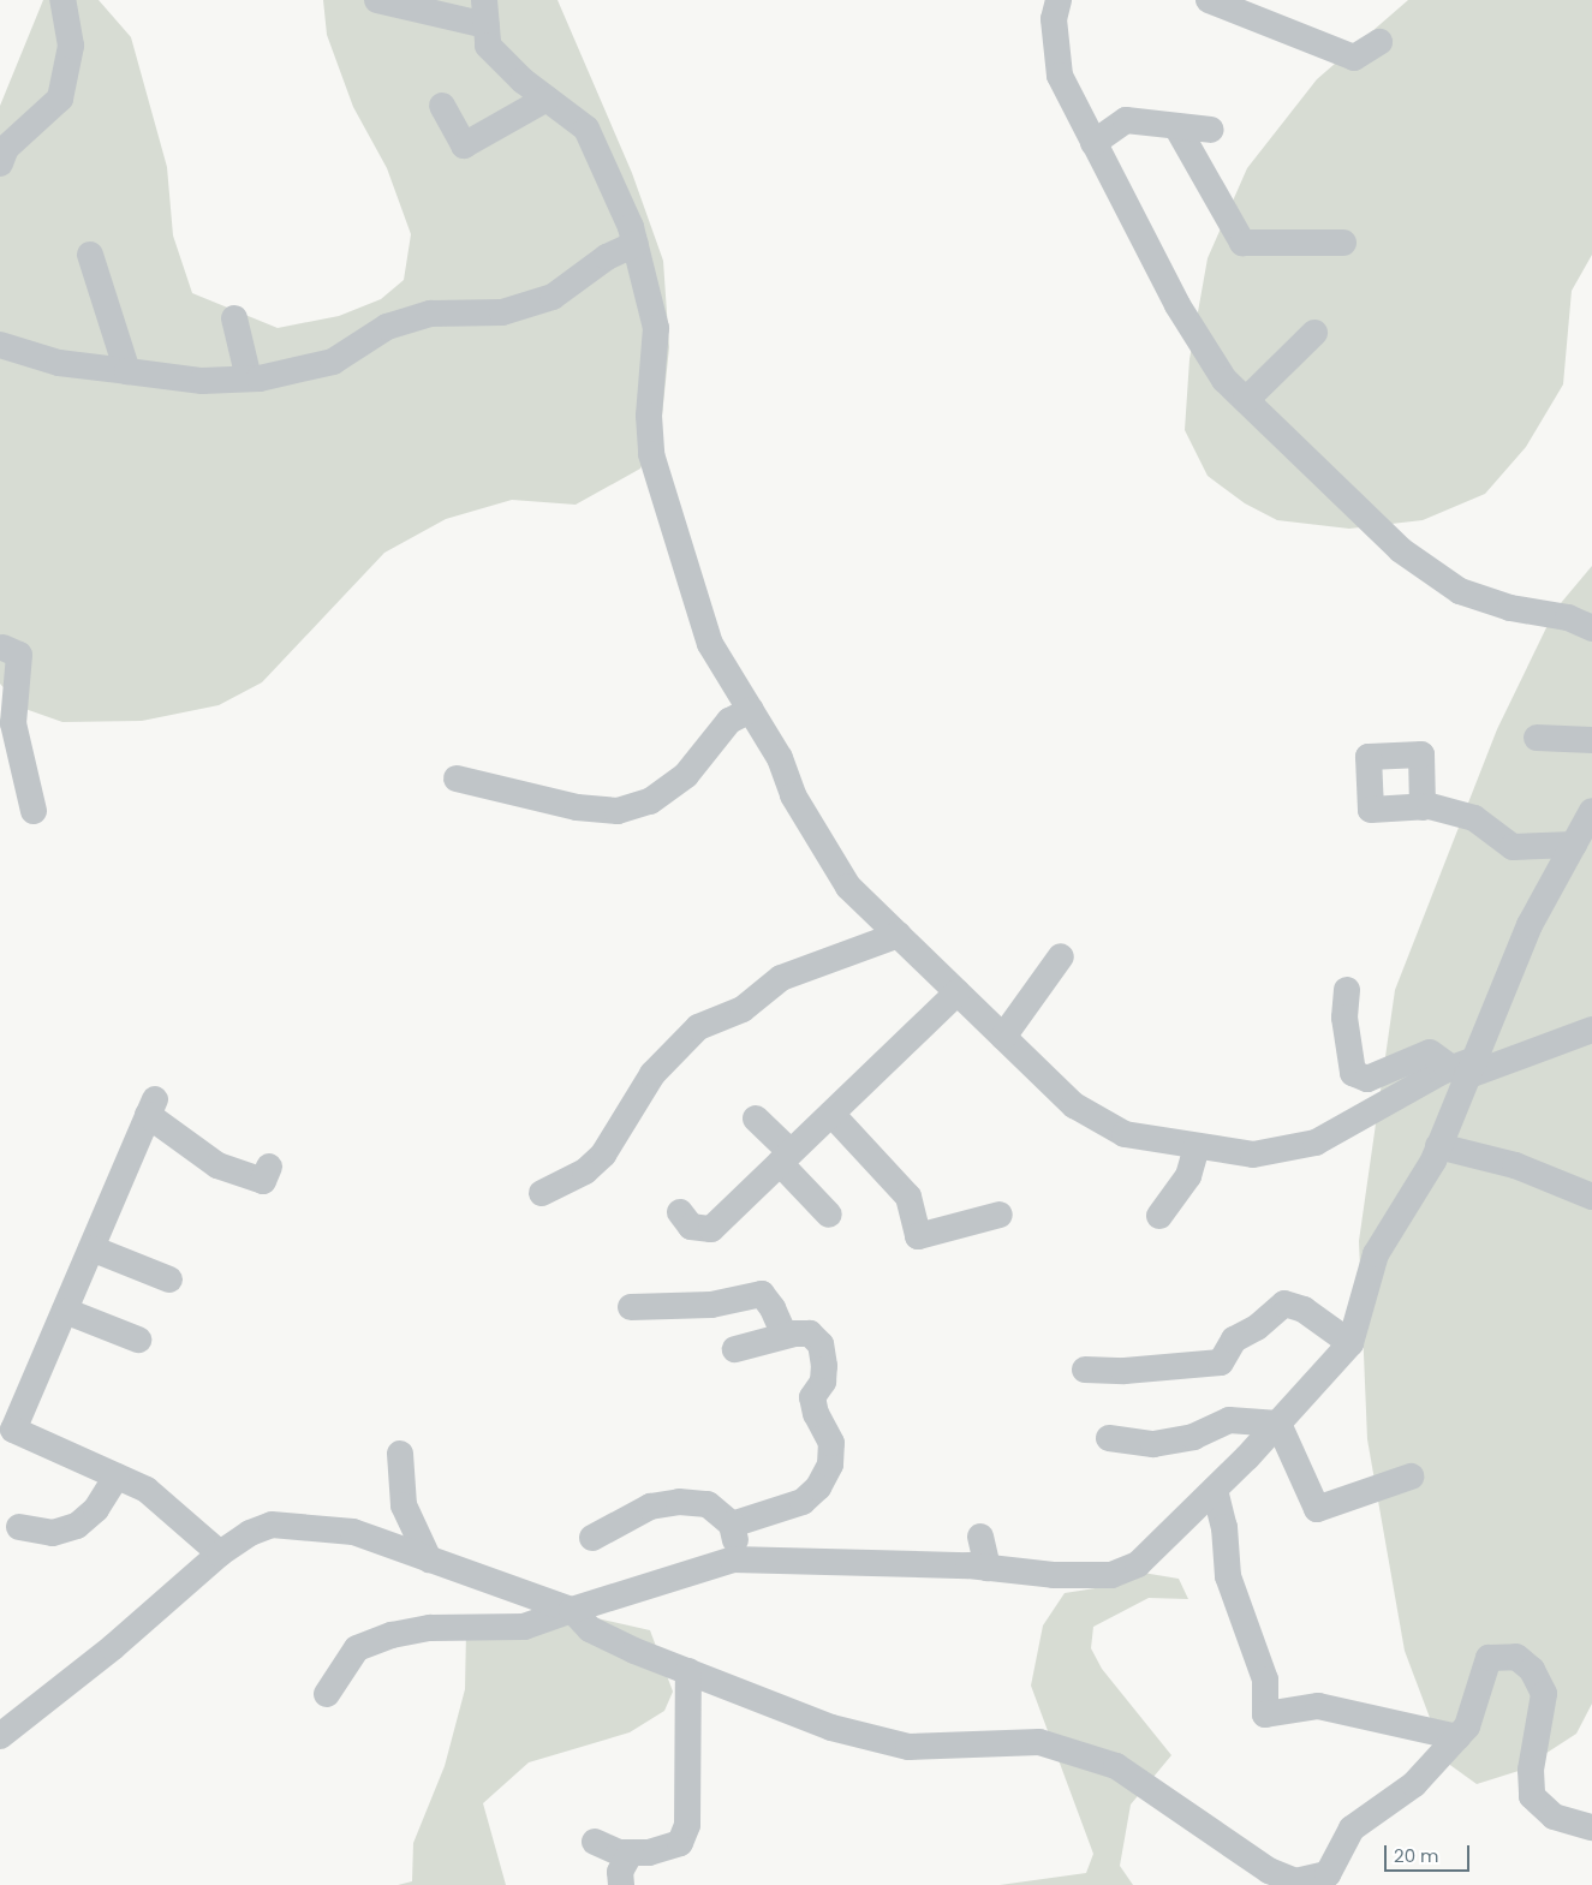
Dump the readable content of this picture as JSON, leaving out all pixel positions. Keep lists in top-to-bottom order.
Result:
{
  "scale_bar": "20 m"
}
